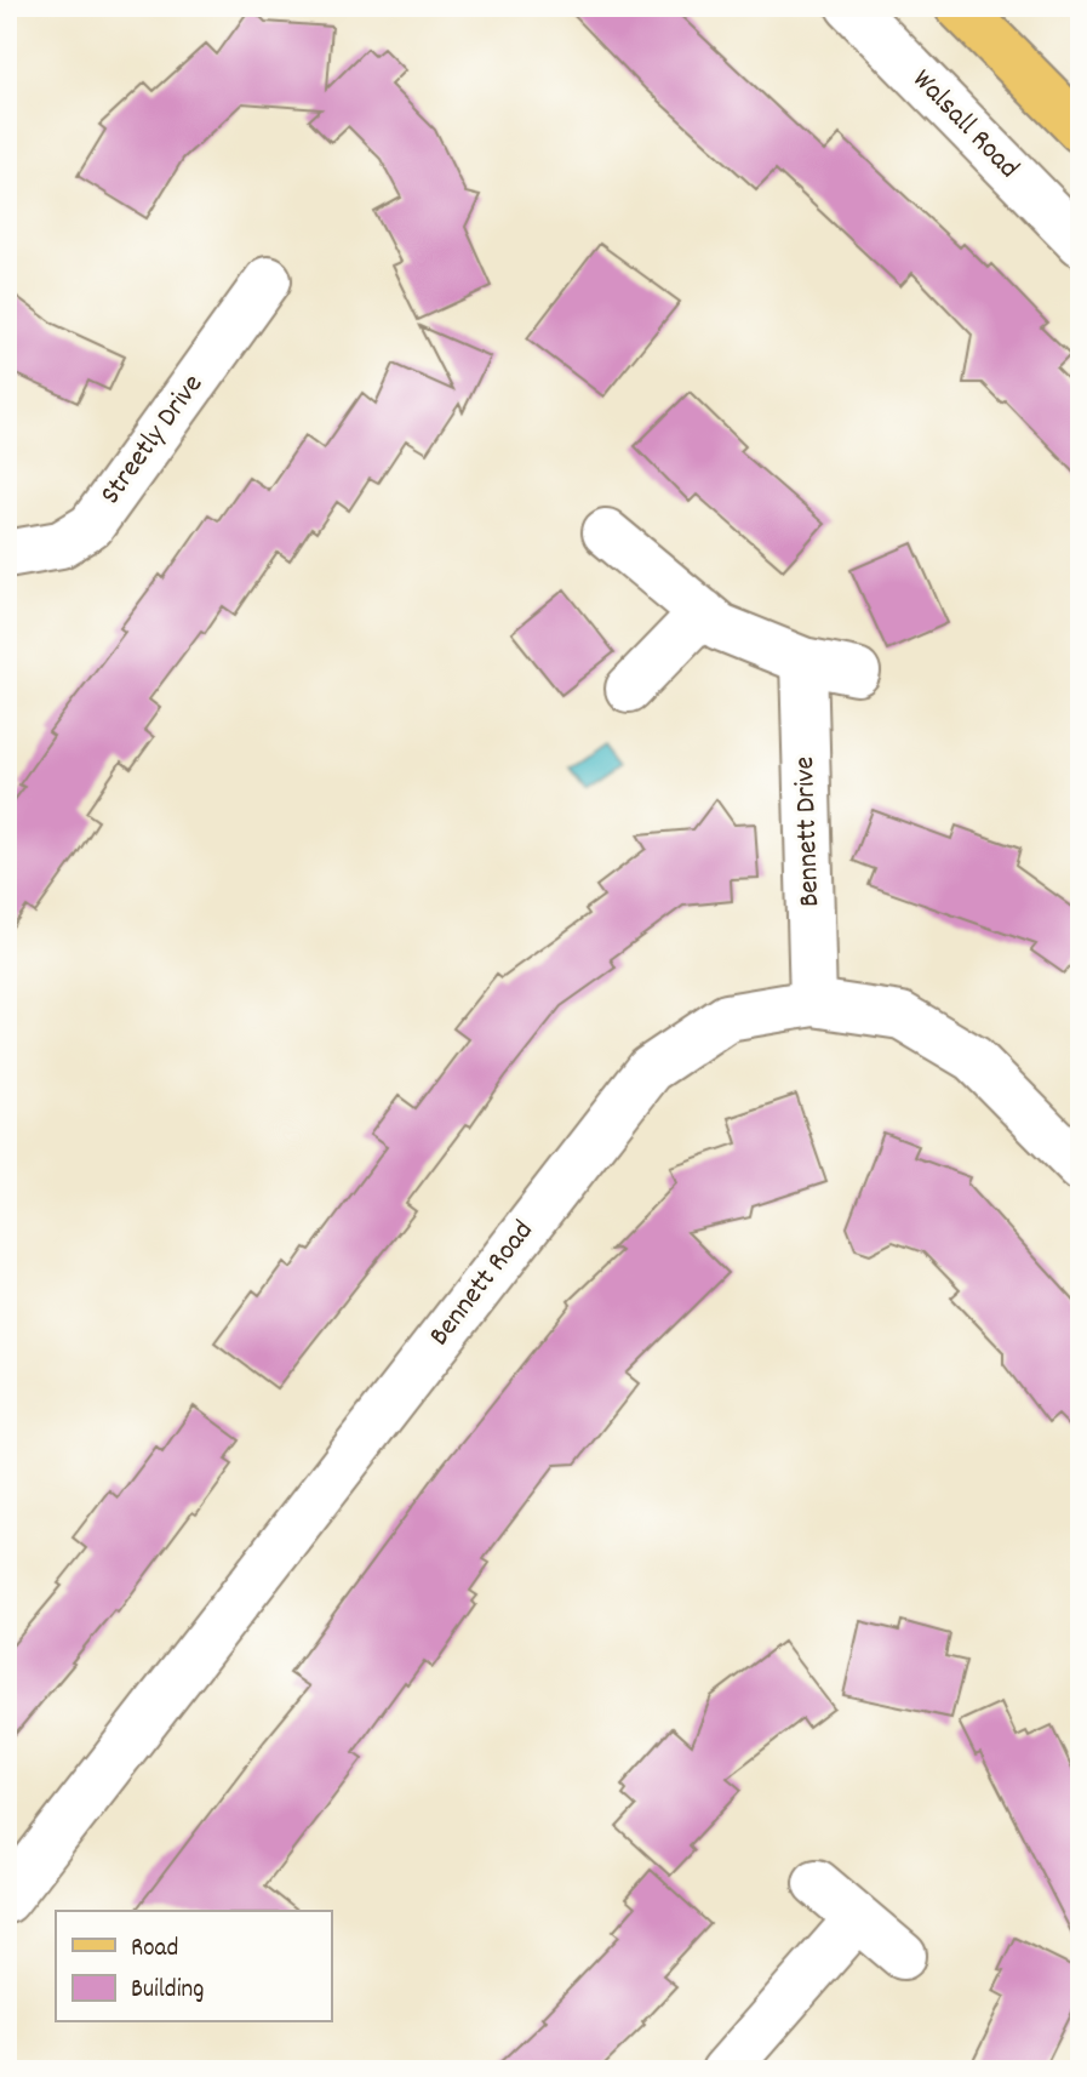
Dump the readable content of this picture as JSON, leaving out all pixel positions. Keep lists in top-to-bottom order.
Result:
{
  "streets": {
    "street": [
      "Walsall Road",
      "Streetly Drive",
      "Bennett Drive",
      "Bennett Road"
    ]
  },
  "crossings": [
    ["Bennett Drive", "Bennett Road"]
  ],
  "legend": ["Road", "Building"]
}
